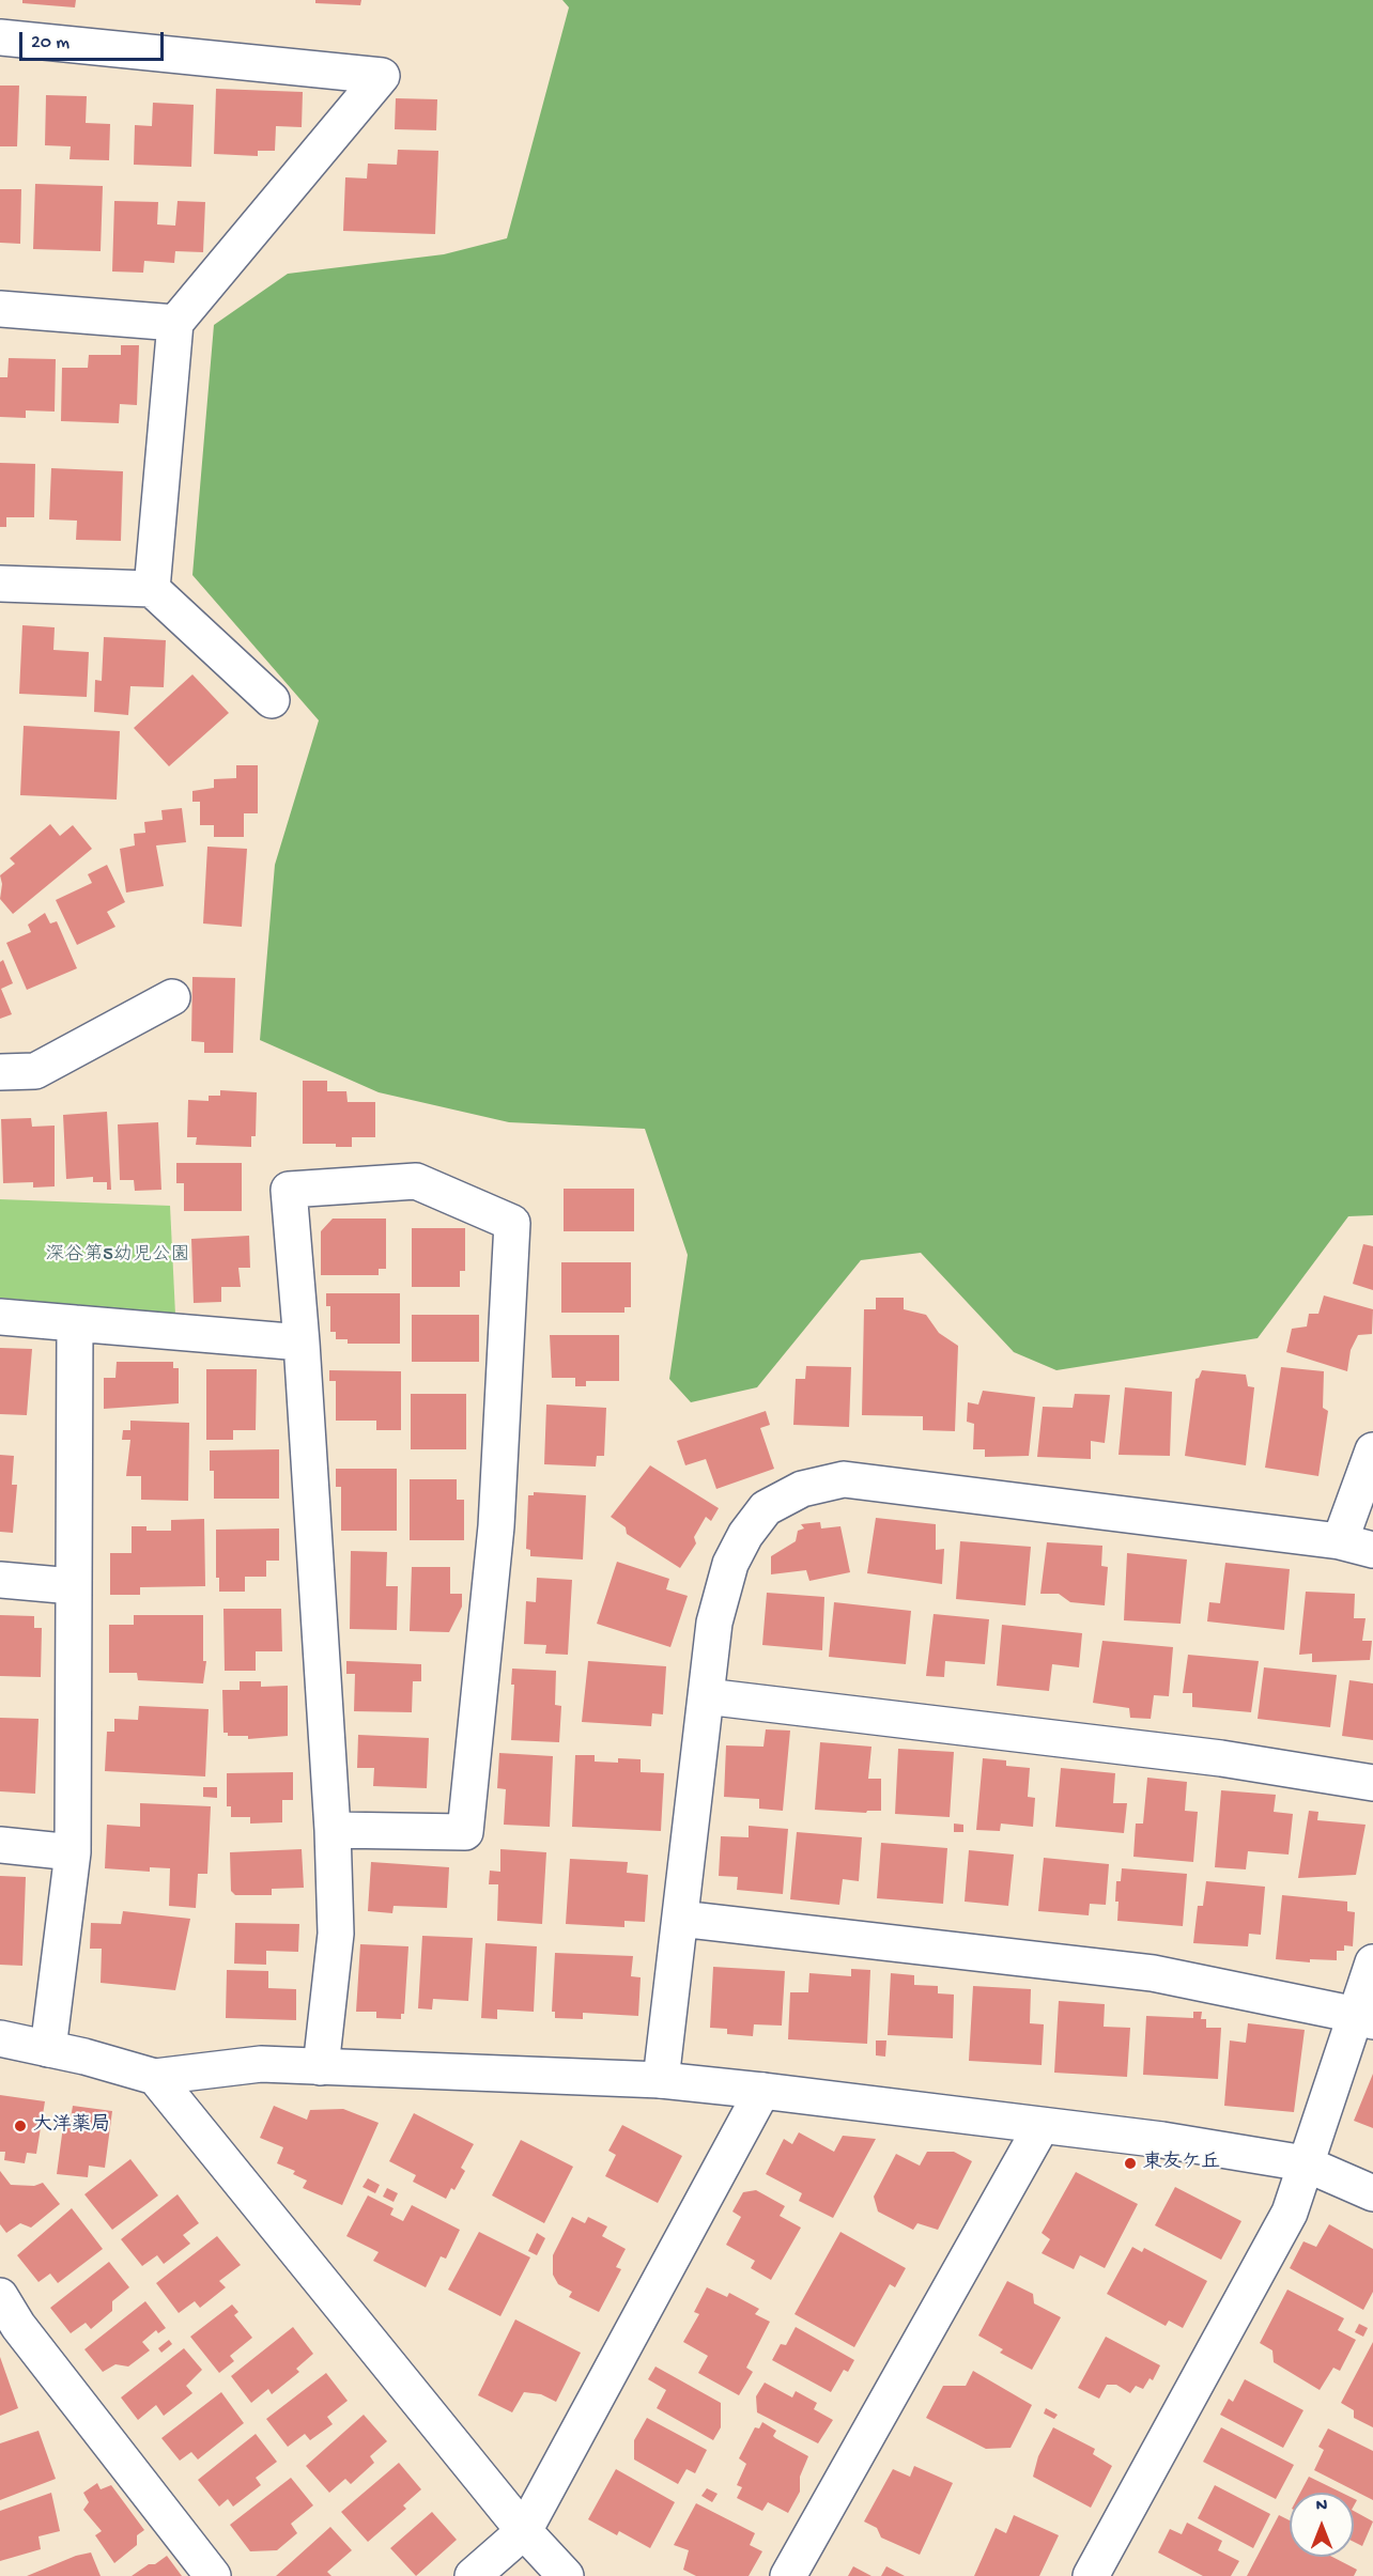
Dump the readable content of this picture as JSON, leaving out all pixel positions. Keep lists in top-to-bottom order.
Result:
{
  "parks": ["深谷第5幼児公園"],
  "places": ["大洋薬局", "東友ケ丘"],
  "scale_bar": "20 m",
  "north": "top"
}
